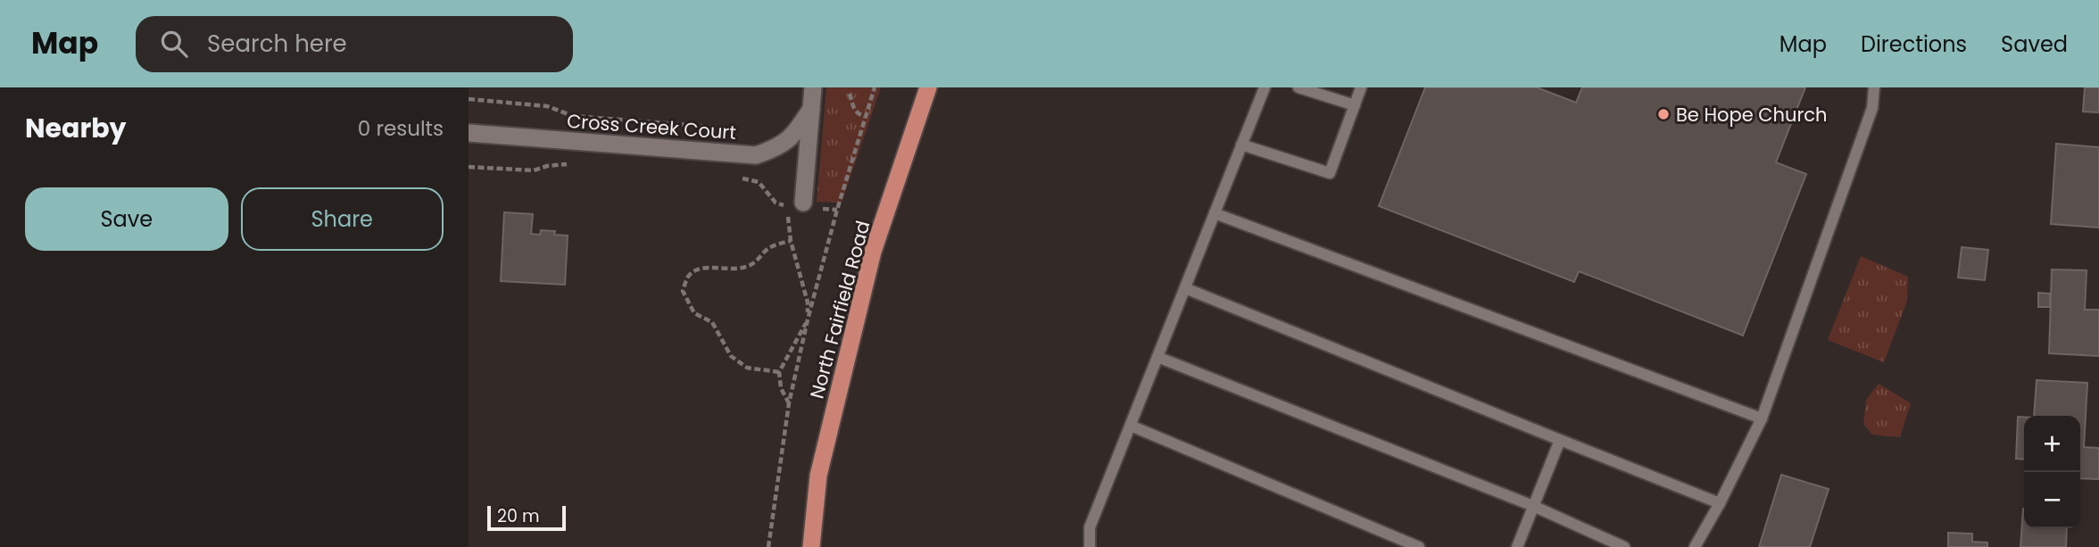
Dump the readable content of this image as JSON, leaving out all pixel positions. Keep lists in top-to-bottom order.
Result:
{
  "streets": {
    "main road": ["North Fairfield Road"],
    "street": ["Cross Creek Court"]
  },
  "places": ["Be Hope Church"],
  "scale_bar": "20 m",
  "page": {
    "header": "Map",
    "search": "Search here",
    "nav": ["Map", "Directions", "Saved"],
    "heading": ["Nearby", "0 results"],
    "buttons": ["Save", "Share"],
    "map_buttons": ["+", "−"],
    "scale": "20 m"
  }
}
